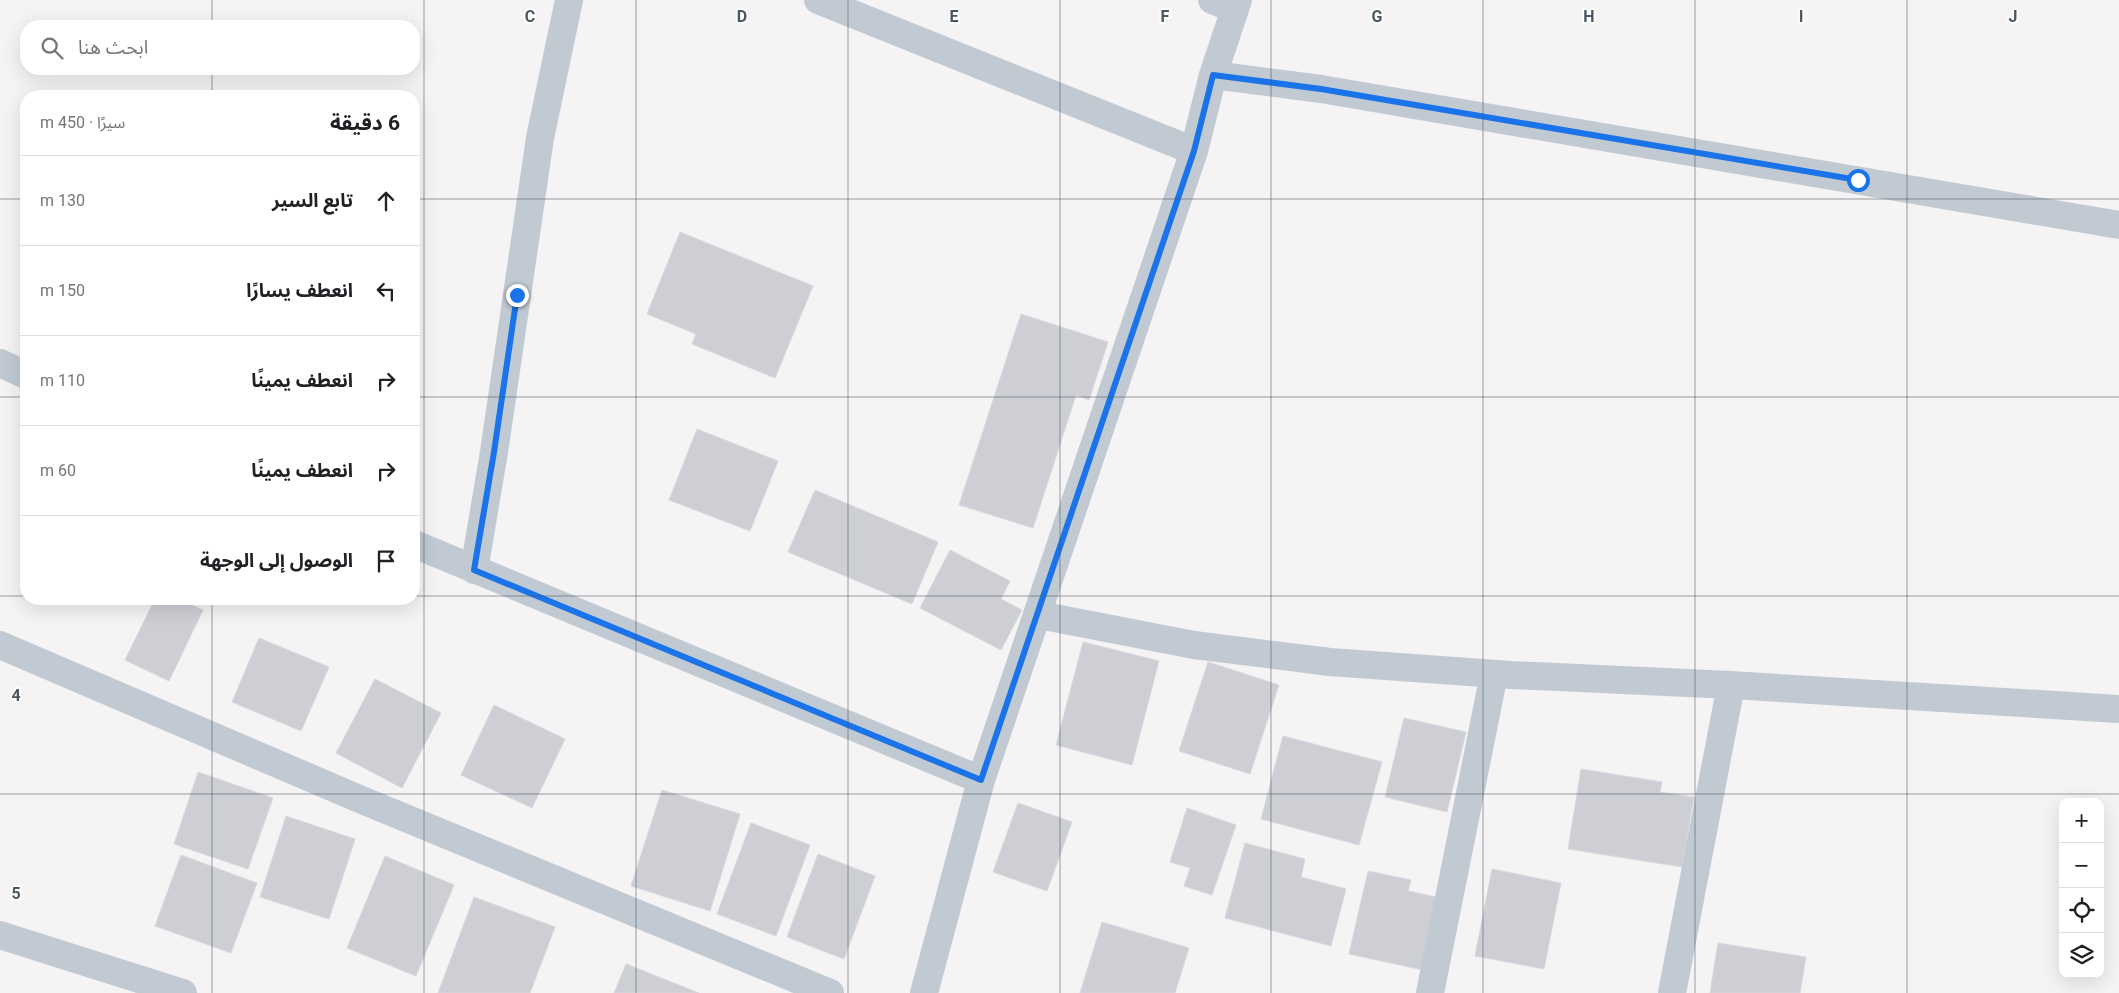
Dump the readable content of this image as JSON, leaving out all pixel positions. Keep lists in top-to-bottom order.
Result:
{
  "page": {
    "search": "ابحث هنا",
    "heading": ["6 دقيقة", "سيرًا · 450 m"],
    "list": [
      ["تابع السير", "130 m"],
      ["انعطف يسارًا", "150 m"],
      ["انعطف يمينًا", "110 m"],
      ["انعطف يمينًا", "60 m"],
      "الوصول إلى الوجهة"
    ],
    "map_buttons": ["+", "−"]
  },
  "grid": {
    "columns": [
      "C",
      "D",
      "E",
      "F",
      "G",
      "H",
      "I",
      "J"
    ],
    "rows": ["4", "5"]
  }
}
